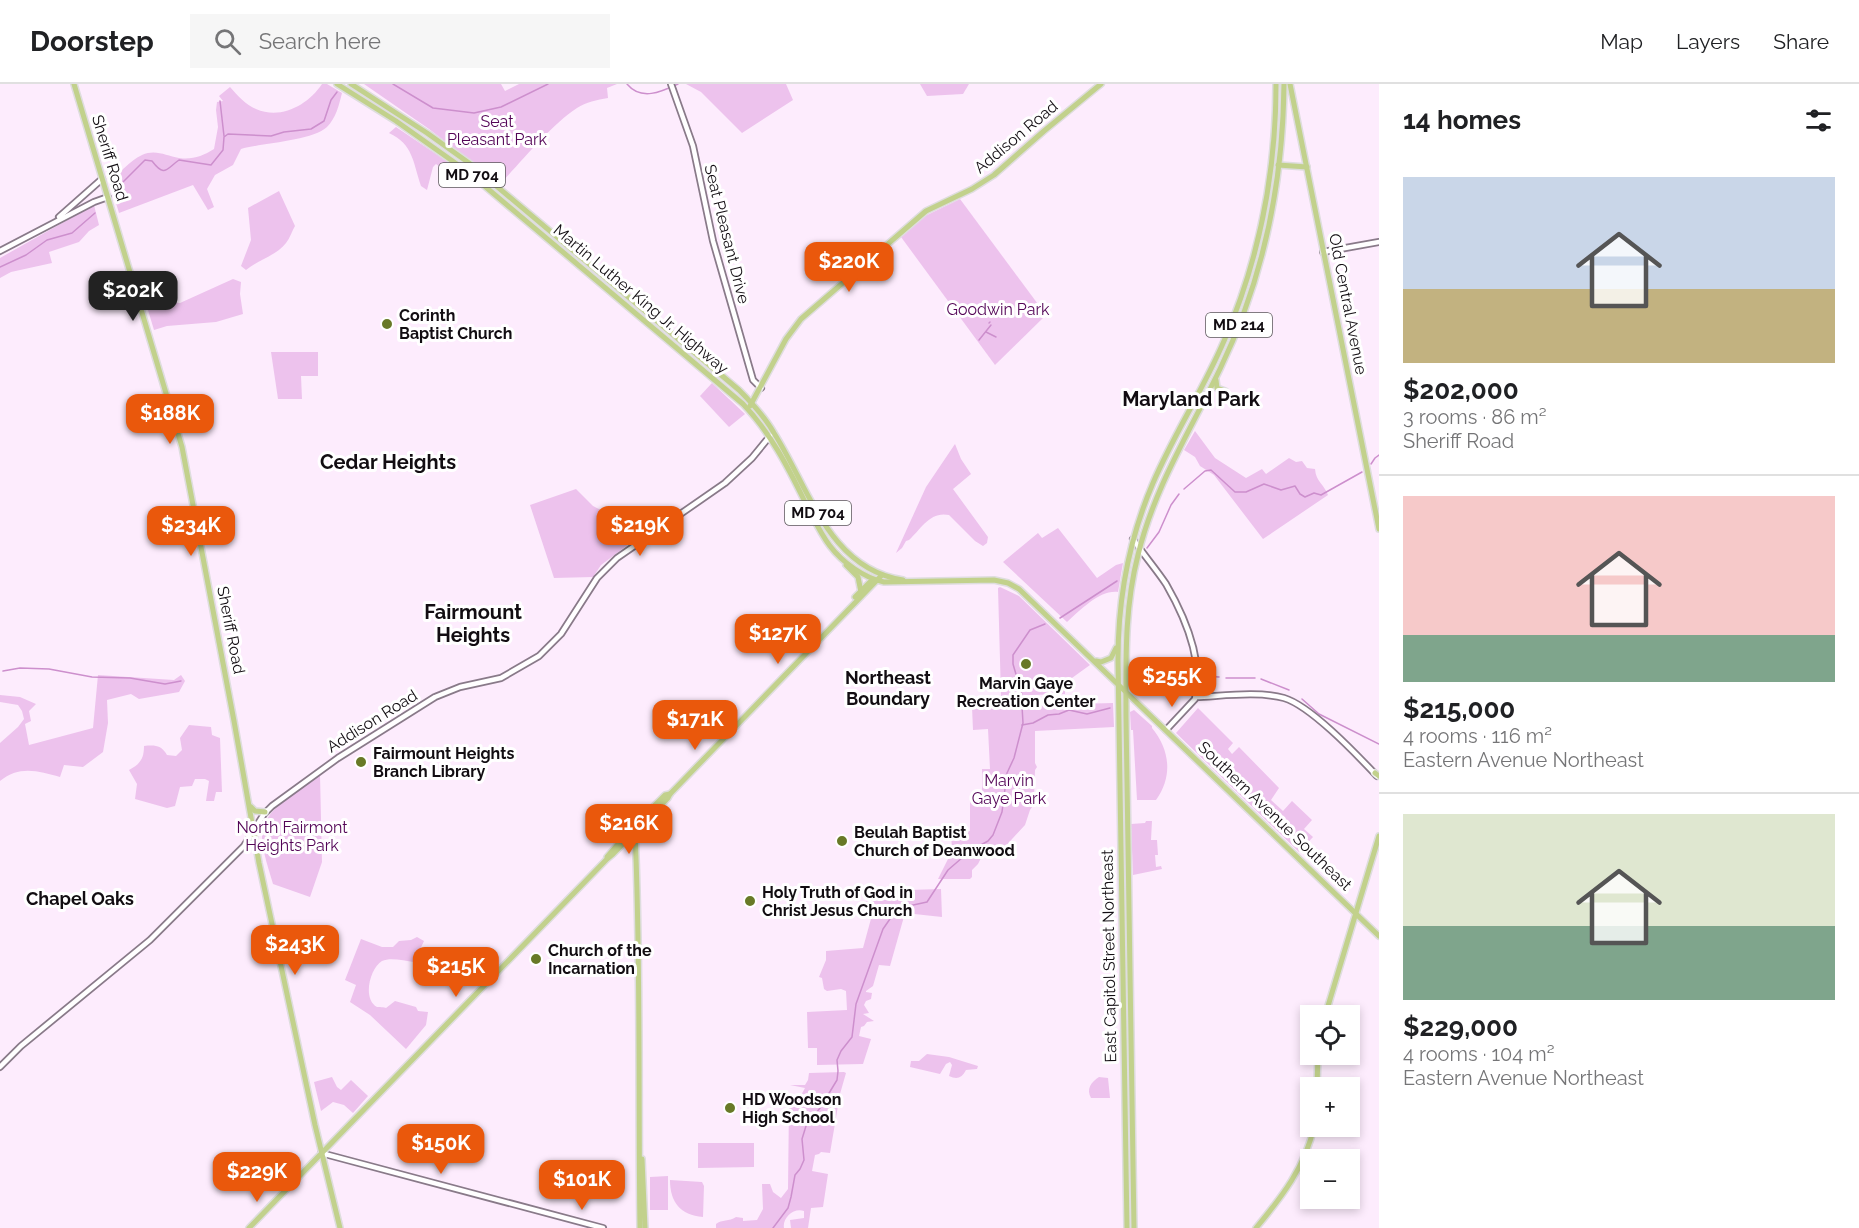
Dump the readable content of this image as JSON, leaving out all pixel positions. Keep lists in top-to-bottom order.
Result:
{
  "streets": {
    "main road": [
      "Addison Road",
      "Sheriff Road",
      "MD 704",
      "Martin Luther King Jr. Highway",
      "Old Central Avenue",
      "MD 214",
      "Southern Avenue Southeast",
      "East Capitol Street Northeast"
    ],
    "street": ["Seat Pleasant Drive"]
  },
  "crossings": [
    ["Addison Road", "Sheriff Road"],
    ["Addison Road", "Seat Pleasant Drive"],
    ["Addison Road", "Martin Luther King Jr. Highway"],
    ["MD 214", "Southern Avenue Southeast"],
    ["MD 214", "East Capitol Street Northeast"],
    ["Southern Avenue Southeast", "East Capitol Street Northeast"]
  ],
  "districts": [
    "Maryland Park",
    "Cedar Heights",
    "Fairmount Heights",
    "Northeast Boundary",
    "Chapel Oaks"
  ],
  "parks": [
    "Seat Pleasant Park",
    "Goodwin Park",
    "Marvin Gaye Park",
    "North Fairmont Heights Park"
  ],
  "places": [
    "Corinth Baptist Church",
    "Marvin Gaye Recreation Center",
    "Fairmount Heights Branch Library",
    "Beulah Baptist Church of Deanwood",
    "Holy Truth of God in Christ Jesus Church",
    "Church of the Incarnation",
    "HD Woodson High School"
  ],
  "page": {
    "header": "Doorstep",
    "search": "Search here",
    "nav": ["Map", "Layers", "Share"],
    "heading": "14 homes",
    "list": [
      {
        "name": "$202,000",
        "note": "3 rooms · 86 m² · Sheriff Road"
      },
      {
        "name": "$215,000",
        "note": "4 rooms · 116 m² · Eastern Avenue Northeast"
      },
      {
        "name": "$229,000",
        "note": "4 rooms · 104 m² · Eastern Avenue Northeast"
      }
    ],
    "price": [
      "$220K",
      "$202K",
      "$188K",
      "$234K",
      "$219K",
      "$127K",
      "$255K",
      "$171K",
      "$216K",
      "$243K",
      "$215K",
      "$150K",
      "$229K",
      "$101K"
    ],
    "map_buttons": ["+", "−"]
  }
}
